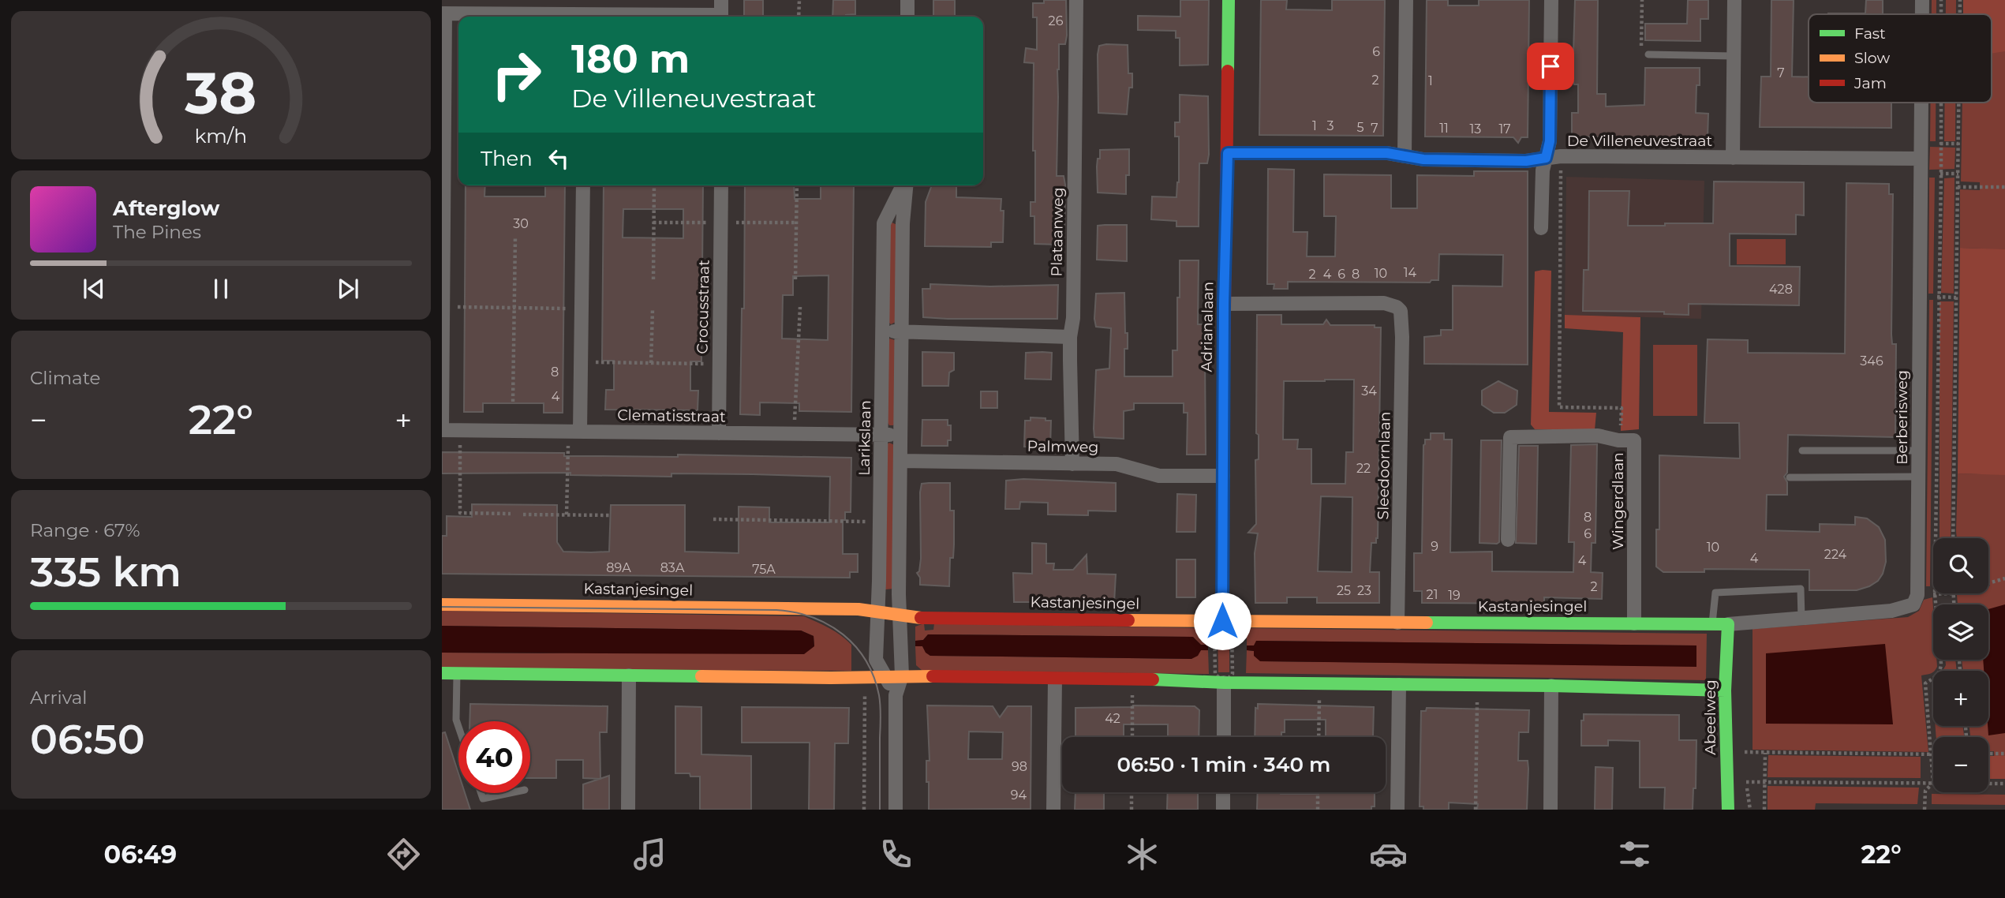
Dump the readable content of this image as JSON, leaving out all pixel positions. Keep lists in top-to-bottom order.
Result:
{
  "streets": {
    "street": [
      "De Villeneuvestraat",
      "Plataanweg",
      "Crocusstraat",
      "Adrianalaan",
      "Clematisstraat",
      "Berberisweg",
      "Larikslaan",
      "Palmweg",
      "Sleedoornlaan",
      "Wingerdlaan",
      "Kastanjesingel",
      "Abeelweg"
    ]
  },
  "crossings": [
    ["De Villeneuvestraat", "Adrianalaan"],
    ["De Villeneuvestraat", "Berberisweg"],
    ["Plataanweg", "Palmweg"],
    ["Crocusstraat", "Clematisstraat"],
    ["Adrianalaan", "Palmweg"],
    ["Adrianalaan", "Sleedoornlaan"],
    ["Adrianalaan", "Kastanjesingel"],
    ["Clematisstraat", "Larikslaan"],
    ["Berberisweg", "Kastanjesingel"],
    ["Berberisweg", "Abeelweg"],
    ["Larikslaan", "Palmweg"],
    ["Larikslaan", "Kastanjesingel"],
    ["Sleedoornlaan", "Kastanjesingel"],
    ["Wingerdlaan", "Kastanjesingel"],
    ["Kastanjesingel", "Abeelweg"]
  ],
  "house_numbers": [
    "26",
    "6",
    "7",
    "2",
    "1",
    "1",
    "3",
    "5",
    "7",
    "11",
    "13",
    "17",
    "30",
    "14",
    "10",
    "2",
    "4",
    "6",
    "8",
    "428",
    "346",
    "8",
    "34",
    "4",
    "22",
    "8",
    "6",
    "9",
    "10",
    "224",
    "4",
    "4",
    "89A",
    "83A",
    "75A",
    "2",
    "25",
    "23",
    "21",
    "19",
    "42",
    "98",
    "94"
  ],
  "legend": ["Fast", "Slow", "Jam"],
  "page": {
    "turn": ["180 m", "De Villeneuvestraat"],
    "then": "Then",
    "song": ["Afterglow", "The Pines"],
    "tile": [
      "Climate",
      ["Range · 67%", "335 km"],
      ["Arrival", "06:50"]
    ],
    "heat": ["−", "22°", "+"],
    "map_buttons": ["+", "−"],
    "limit": "40",
    "trip": "06:50 · 1 min · 340 m",
    "tabs": ["06:49", "22°"],
    "gauge": ["38", "km/h"]
  }
}
